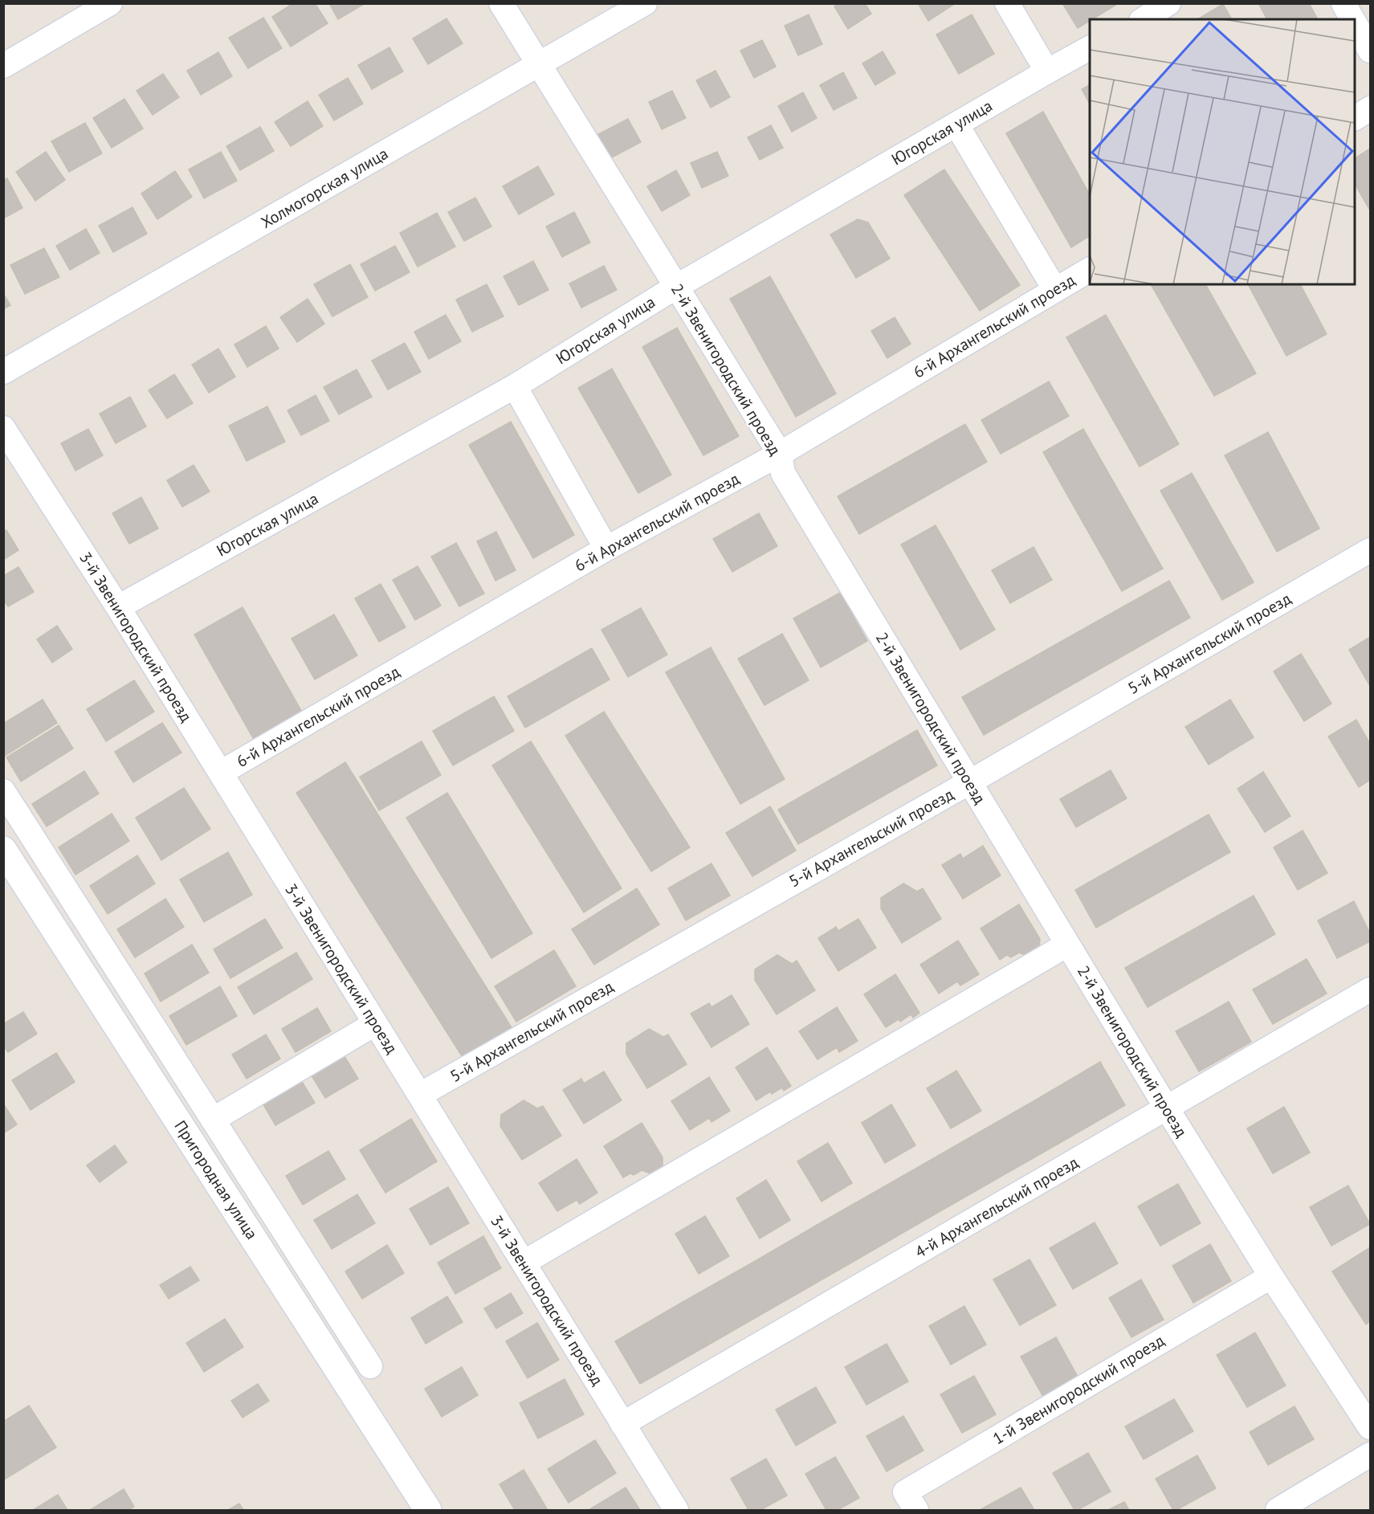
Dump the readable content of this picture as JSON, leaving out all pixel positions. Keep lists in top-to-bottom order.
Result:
{
  "streets": {
    "street": [
      "Югорская улица",
      "Холмогорская улица",
      "6-й Архангельский проезд",
      "2-й Звенигородский проезд",
      "3-й Звенигородский проезд",
      "5-й Архангельский проезд",
      "Пригородная улица",
      "4-й Архангельский проезд",
      "1-й Звенигородский проезд"
    ]
  },
  "crossings": [
    ["Югорская улица", "2-й Звенигородский проезд"],
    ["Югорская улица", "3-й Звенигородский проезд"],
    ["Холмогорская улица", "2-й Звенигородский проезд"],
    ["6-й Архангельский проезд", "2-й Звенигородский проезд"],
    ["6-й Архангельский проезд", "3-й Звенигородский проезд"],
    ["2-й Звенигородский проезд", "5-й Архангельский проезд"],
    ["2-й Звенигородский проезд", "4-й Архангельский проезд"],
    ["2-й Звенигородский проезд", "1-й Звенигородский проезд"],
    ["3-й Звенигородский проезд", "5-й Архангельский проезд"],
    ["3-й Звенигородский проезд", "4-й Архангельский проезд"]
  ]
}
